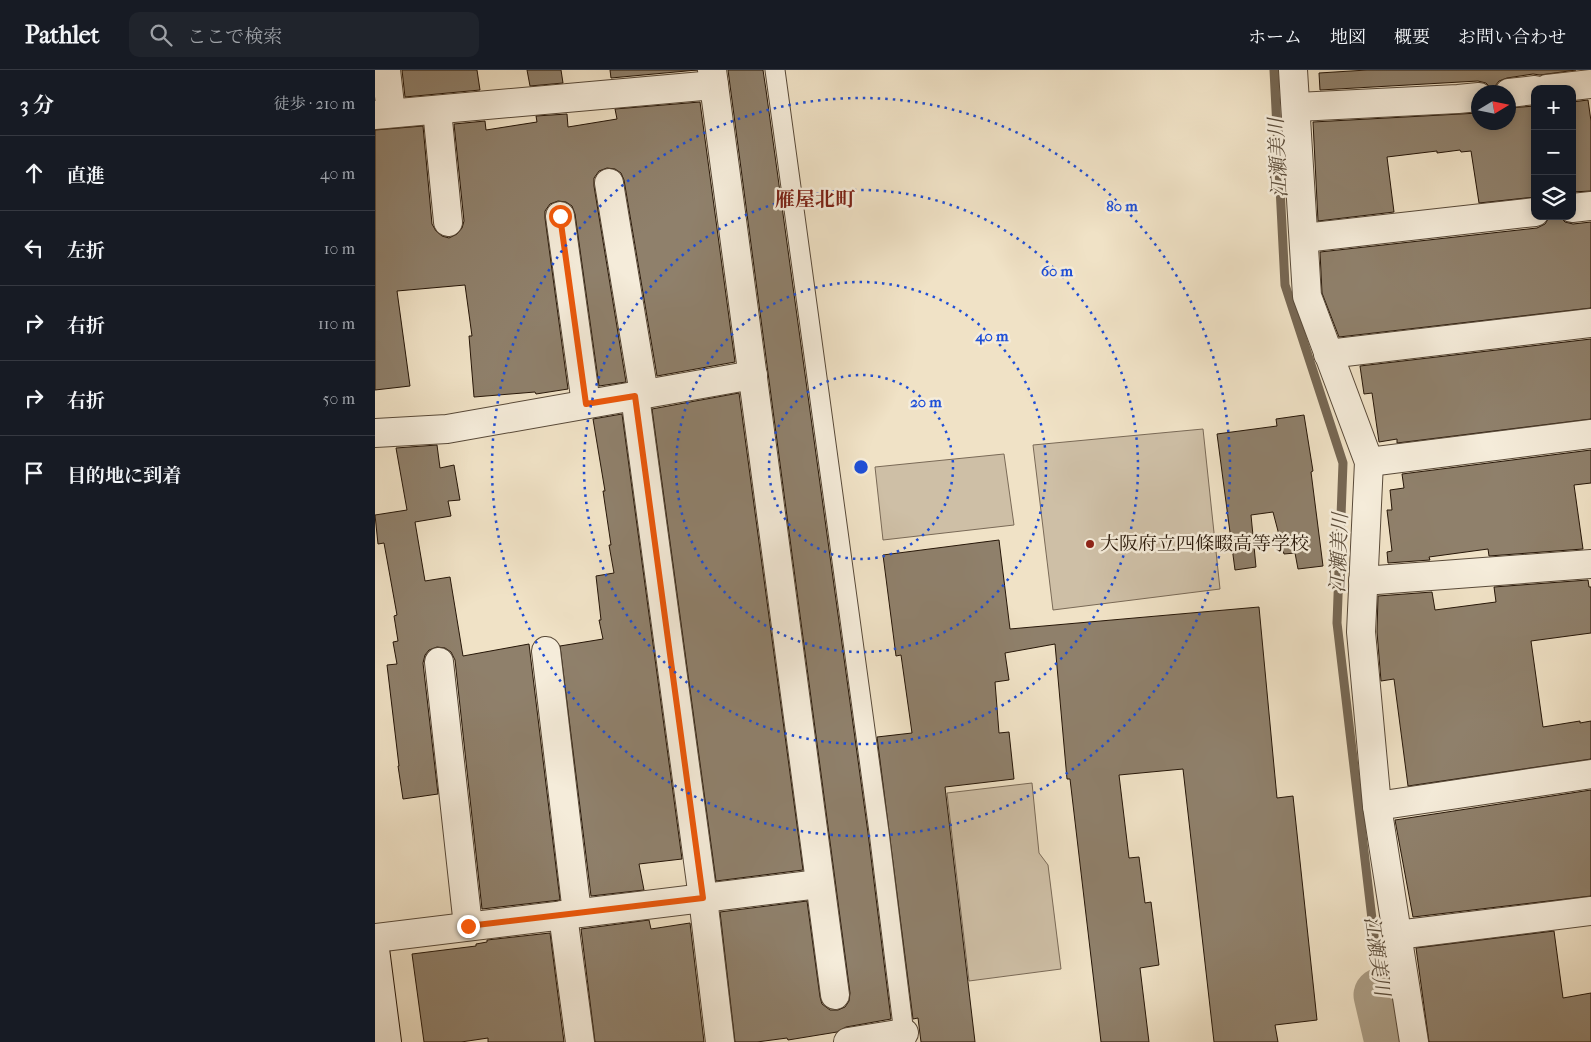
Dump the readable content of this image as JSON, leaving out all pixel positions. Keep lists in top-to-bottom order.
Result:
{
  "districts": ["雁屋北町"],
  "water": ["江瀬美川"],
  "places": ["大阪府立四條畷高等学校"],
  "north": "right",
  "page": {
    "header": "Pathlet",
    "search": "ここで検索",
    "nav": [
      "ホーム",
      "地図",
      "概要",
      "お問い合わせ"
    ],
    "heading": ["3 分", "徒歩 · 210 m"],
    "map_buttons": ["+", "−"],
    "list": [
      ["直進", "40 m"],
      ["左折", "10 m"],
      ["右折", "110 m"],
      ["右折", "50 m"],
      "目的地に到着"
    ]
  },
  "rings": [
    "80 m",
    "60 m",
    "40 m",
    "20 m"
  ]
}
